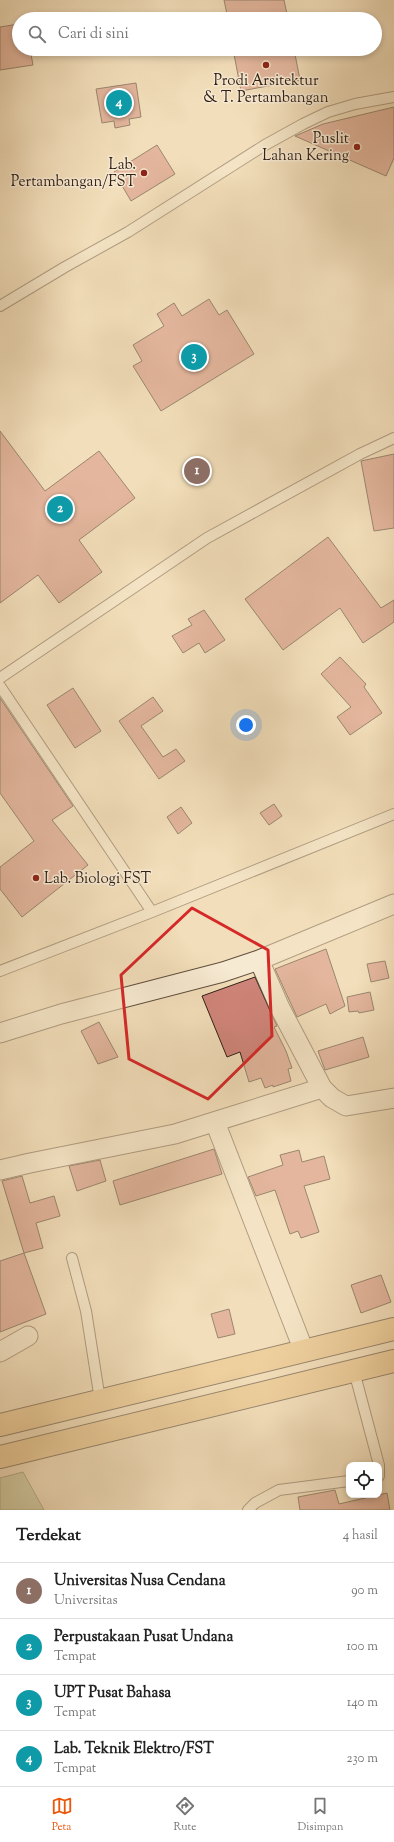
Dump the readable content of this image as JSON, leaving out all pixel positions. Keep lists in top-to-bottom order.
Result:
{
  "places": [
    "Prodi Arsitektur & T. Pertambangan",
    "Puslit Lahan Kering",
    "Lab. Pertambangan/FST",
    "Lab. Biologi FST"
  ],
  "page": {
    "search": "Cari di sini",
    "pins": [
      "4",
      "3",
      "1",
      "2"
    ],
    "heading": ["Terdekat", "4 hasil"],
    "list": [
      {
        "mark": "1",
        "name": "Universitas Nusa Cendana",
        "note": "Universitas",
        "value": "90 m"
      },
      {
        "mark": "2",
        "name": "Perpustakaan Pusat Undana",
        "note": "Tempat",
        "value": "100 m"
      },
      {
        "mark": "3",
        "name": "UPT Pusat Bahasa",
        "note": "Tempat",
        "value": "140 m"
      },
      {
        "mark": "4",
        "name": "Lab. Teknik Elektro/FST",
        "note": "Tempat",
        "value": "230 m"
      }
    ],
    "nav": ["Peta", "Rute", "Disimpan"]
  }
}
